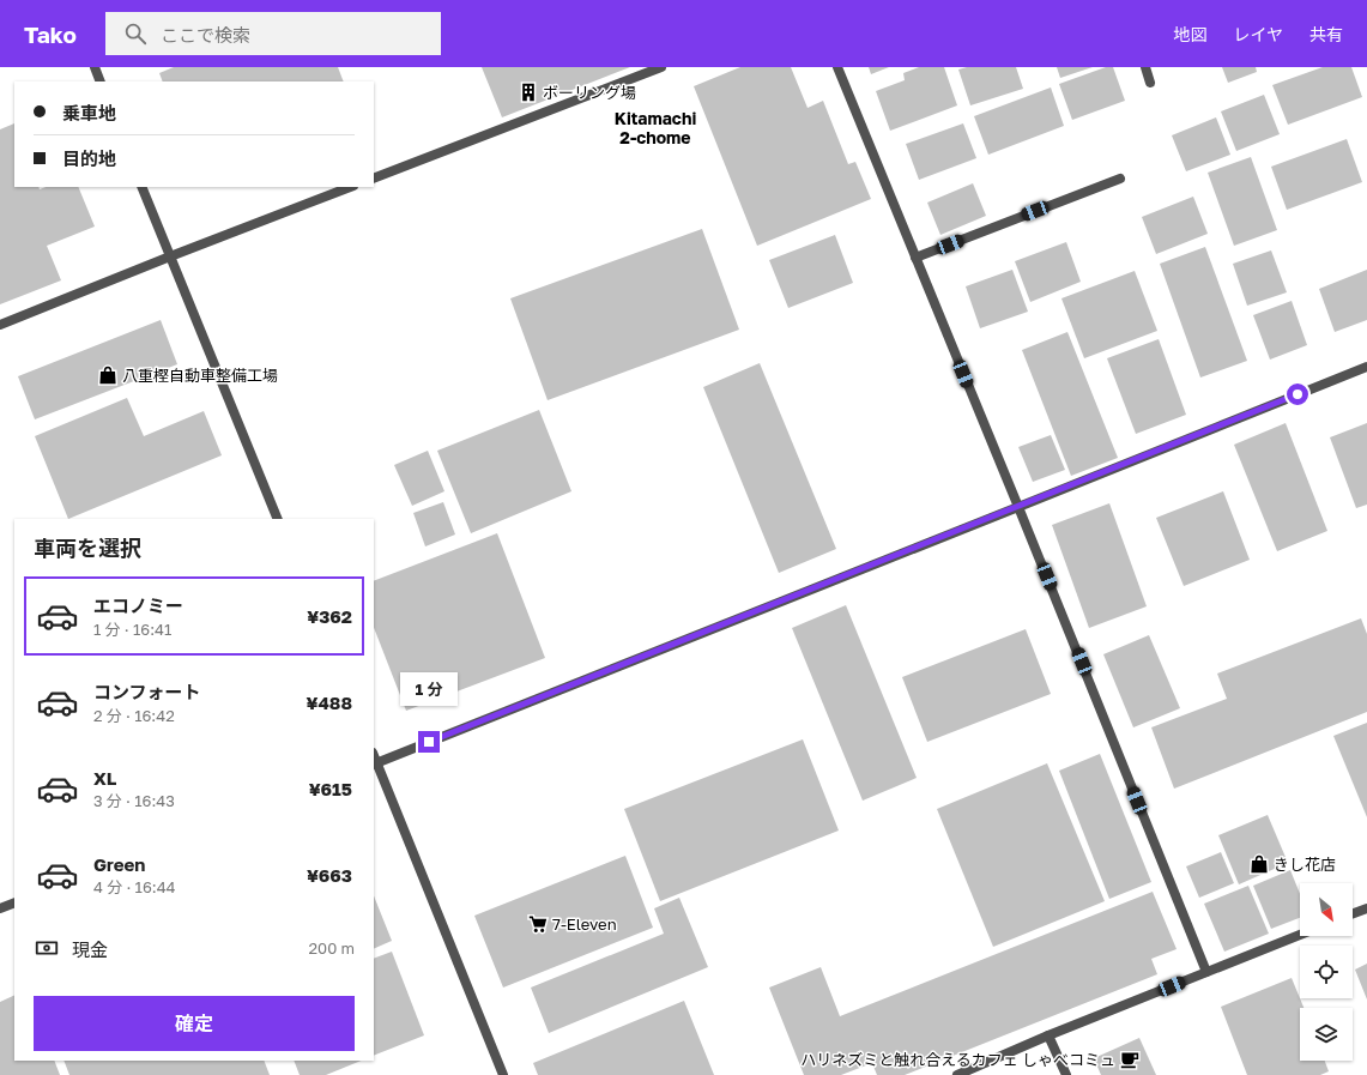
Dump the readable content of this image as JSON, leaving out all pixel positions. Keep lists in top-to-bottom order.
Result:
{
  "districts": ["Kitamachi 2-chome"],
  "places": {
    "building": ["ボーリング場"],
    "shop": ["八重樫自動車整備工場", "きし花店"],
    "supermarket": ["7-Eleven"],
    "cafe": ["ハリネズミと触れ合えるカフェ しゃべコミュ"]
  },
  "north": "bottom right",
  "page": {
    "header": "Tako",
    "search": "ここで検索",
    "nav": ["地図", "レイヤ", "共有"],
    "banner": ["乗車地", "目的地"],
    "heading": "車両を選択",
    "list": [
      {
        "name": "エコノミー",
        "note": "1 分 · 16:41",
        "value": "¥362"
      },
      {
        "name": "コンフォート",
        "note": "2 分 · 16:42",
        "value": "¥488"
      },
      {
        "name": "XL",
        "note": "3 分 · 16:43",
        "value": "¥615"
      },
      {
        "name": "Green",
        "note": "4 分 · 16:44",
        "value": "¥663"
      }
    ],
    "bubble": "1 分",
    "pay": ["現金", "200 m"],
    "buttons": "確定"
  }
}
